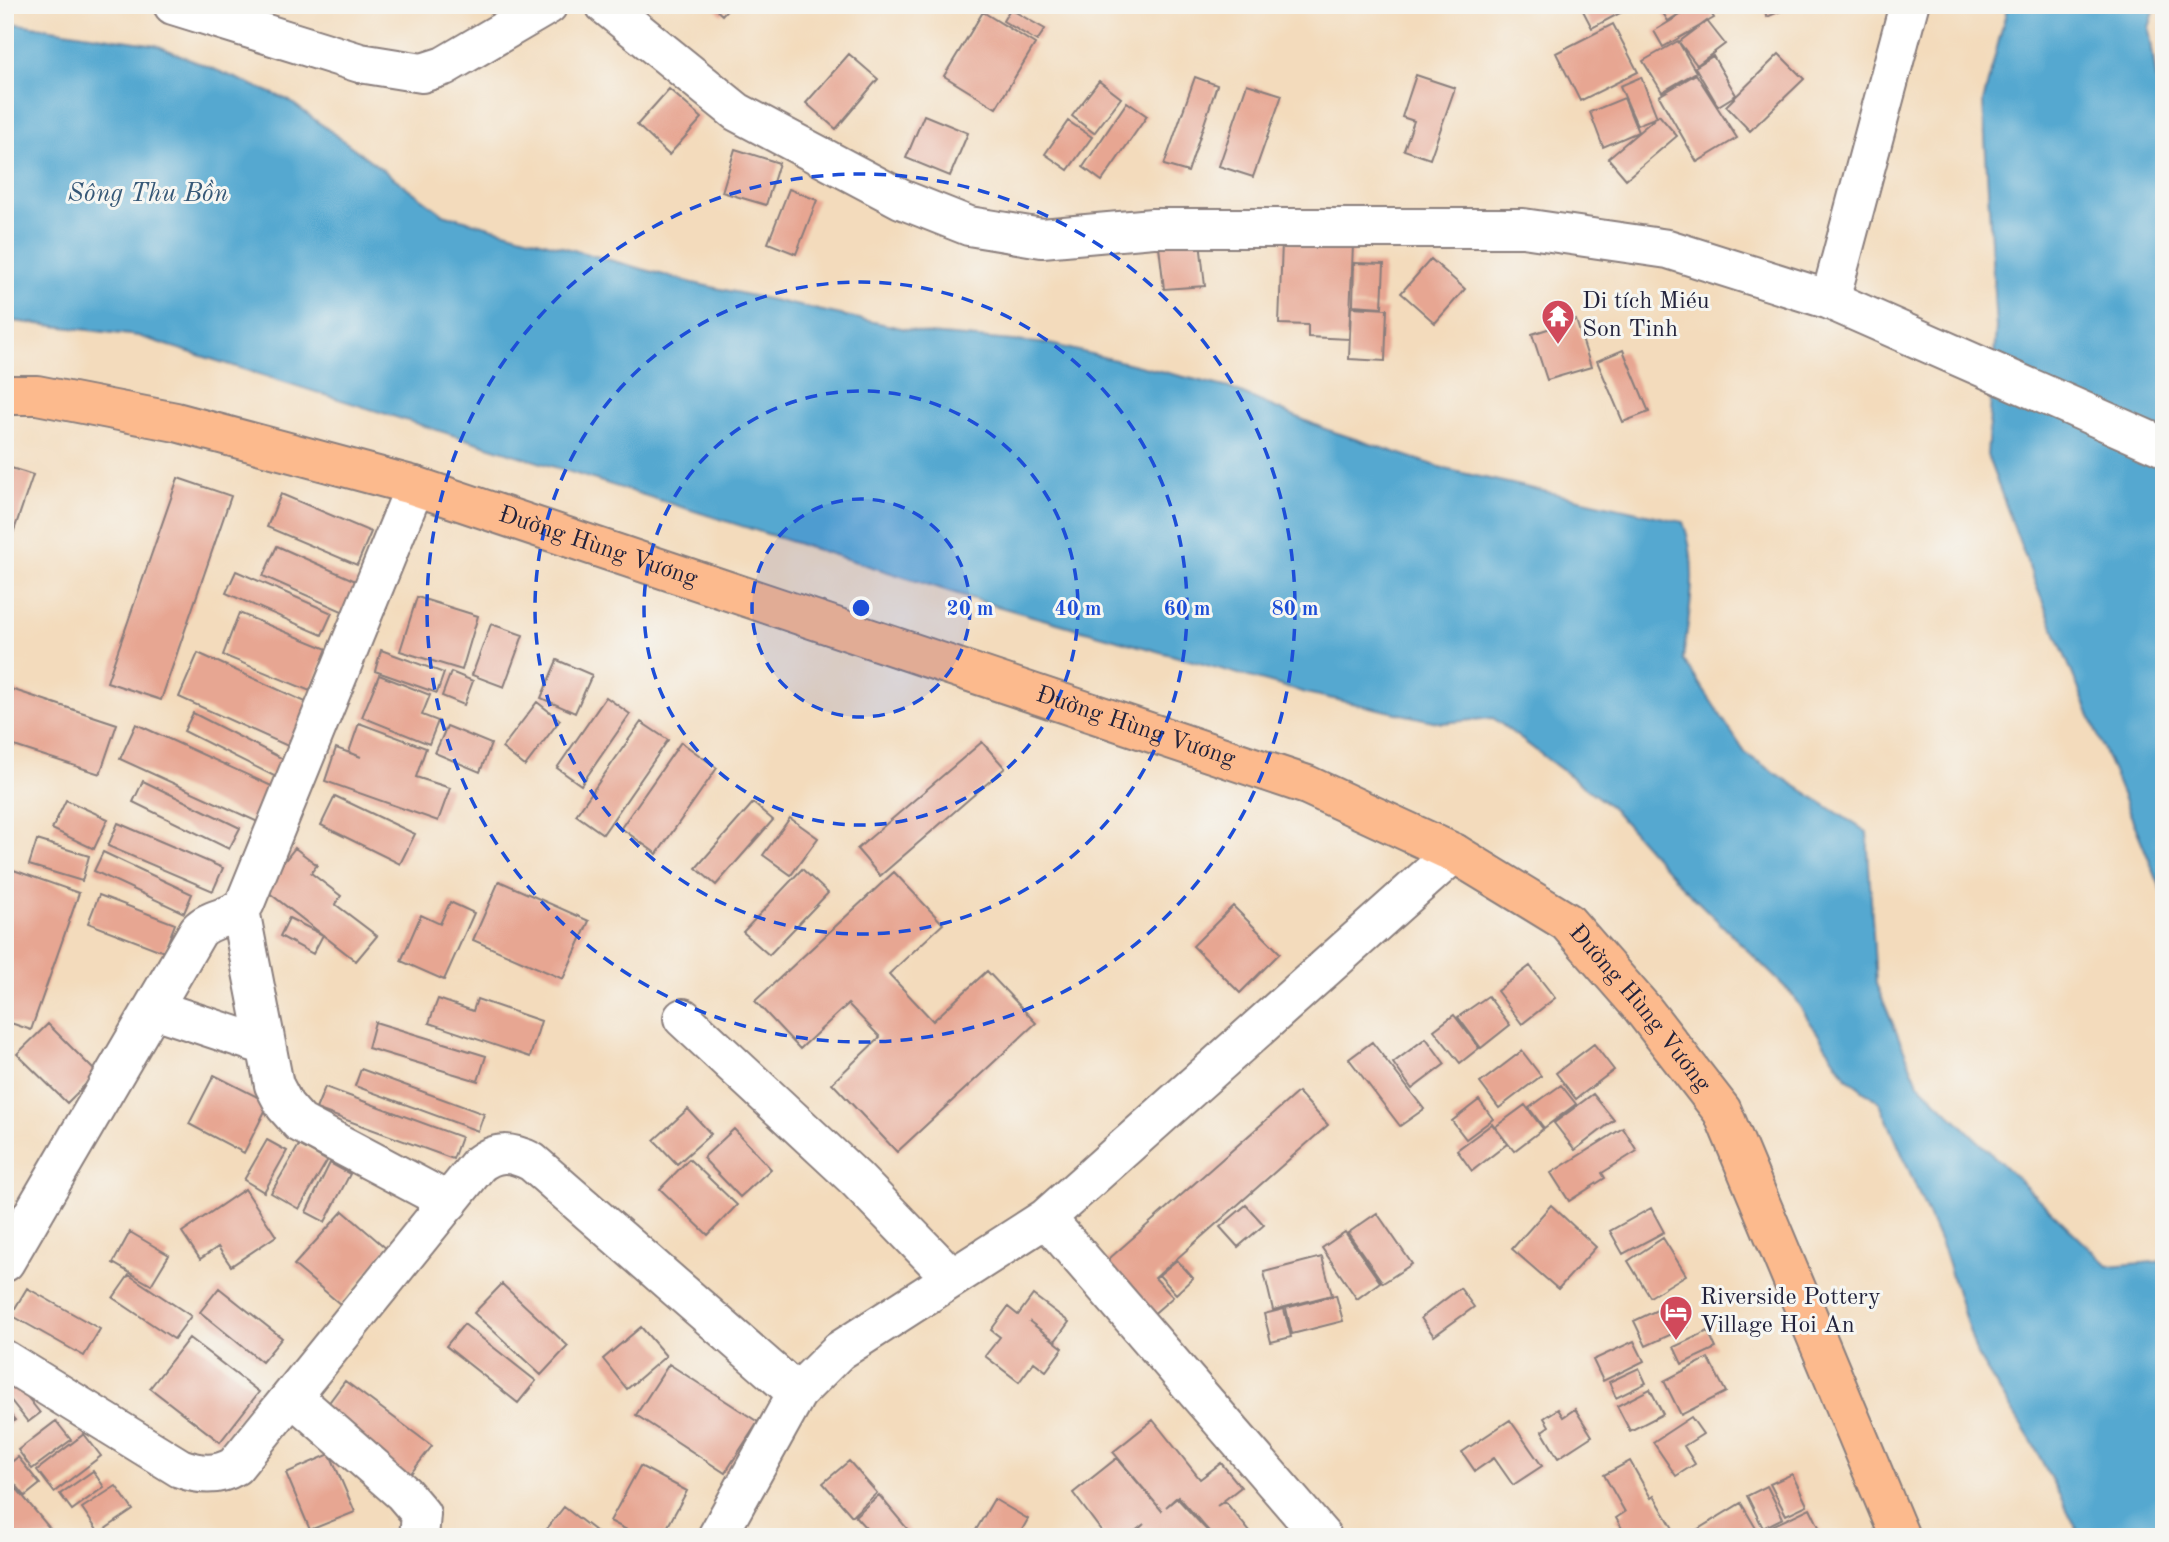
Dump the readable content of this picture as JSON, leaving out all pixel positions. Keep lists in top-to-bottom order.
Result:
{
  "streets": {
    "main road": ["Đường Hùng Vương"]
  },
  "water": ["Sông Thu Bồn"],
  "places": {
    "temple": ["Di tích Miéu Son Tinh"],
    "hotel": ["Riverside Pottery Village Hoi An"]
  },
  "rings": [
    "20 m",
    "40 m",
    "60 m",
    "80 m"
  ]
}
